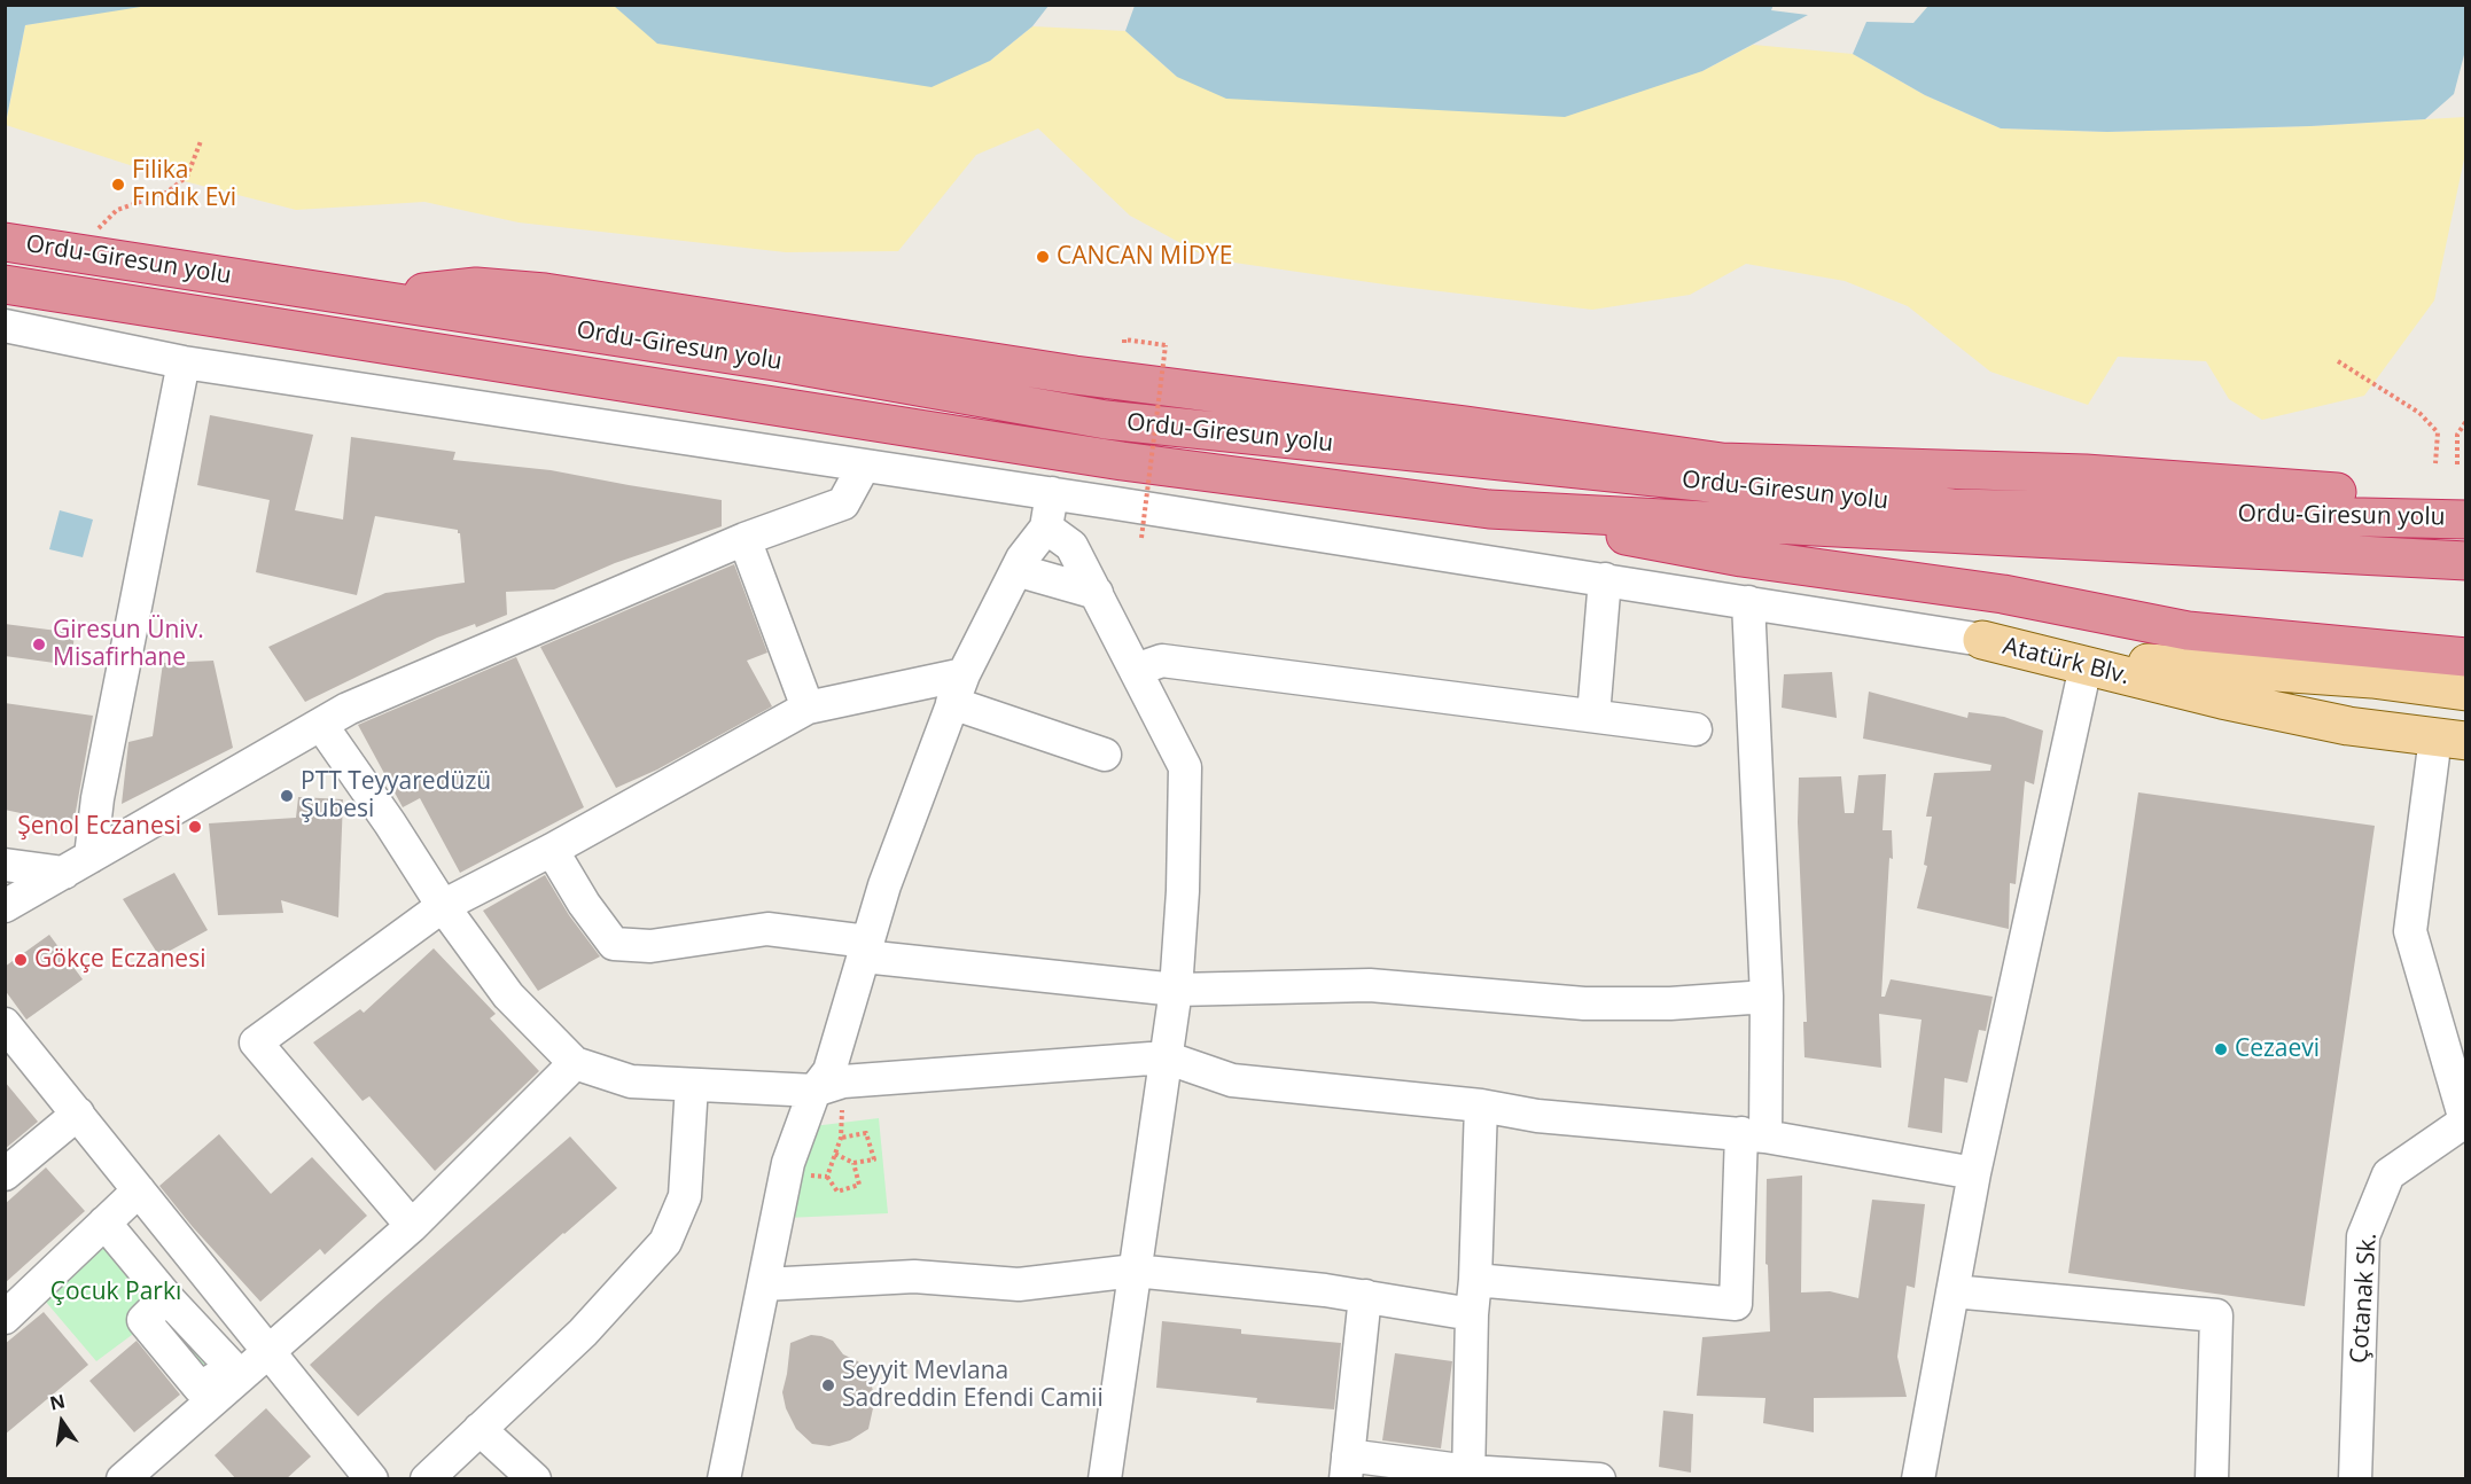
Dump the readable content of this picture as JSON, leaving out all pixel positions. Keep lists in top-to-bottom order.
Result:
{
  "streets": {
    "highway": ["Ordu-Giresun yolu"],
    "main road": ["Atatürk Blv."],
    "street": ["Çotanak Sk."]
  },
  "parks": ["Çocuk Parkı"],
  "places": [
    "Filika Fındık Evi",
    "CANCAN MİDYE",
    "Giresun Üniv. Misafirhane",
    "PTT Teyyaredüzü Şubesi",
    "Şenol Eczanesi",
    "Gökçe Eczanesi",
    "Cezaevi",
    "Seyyit Mevlana Sadreddin Efendi Camii"
  ],
  "north": "top"
}
